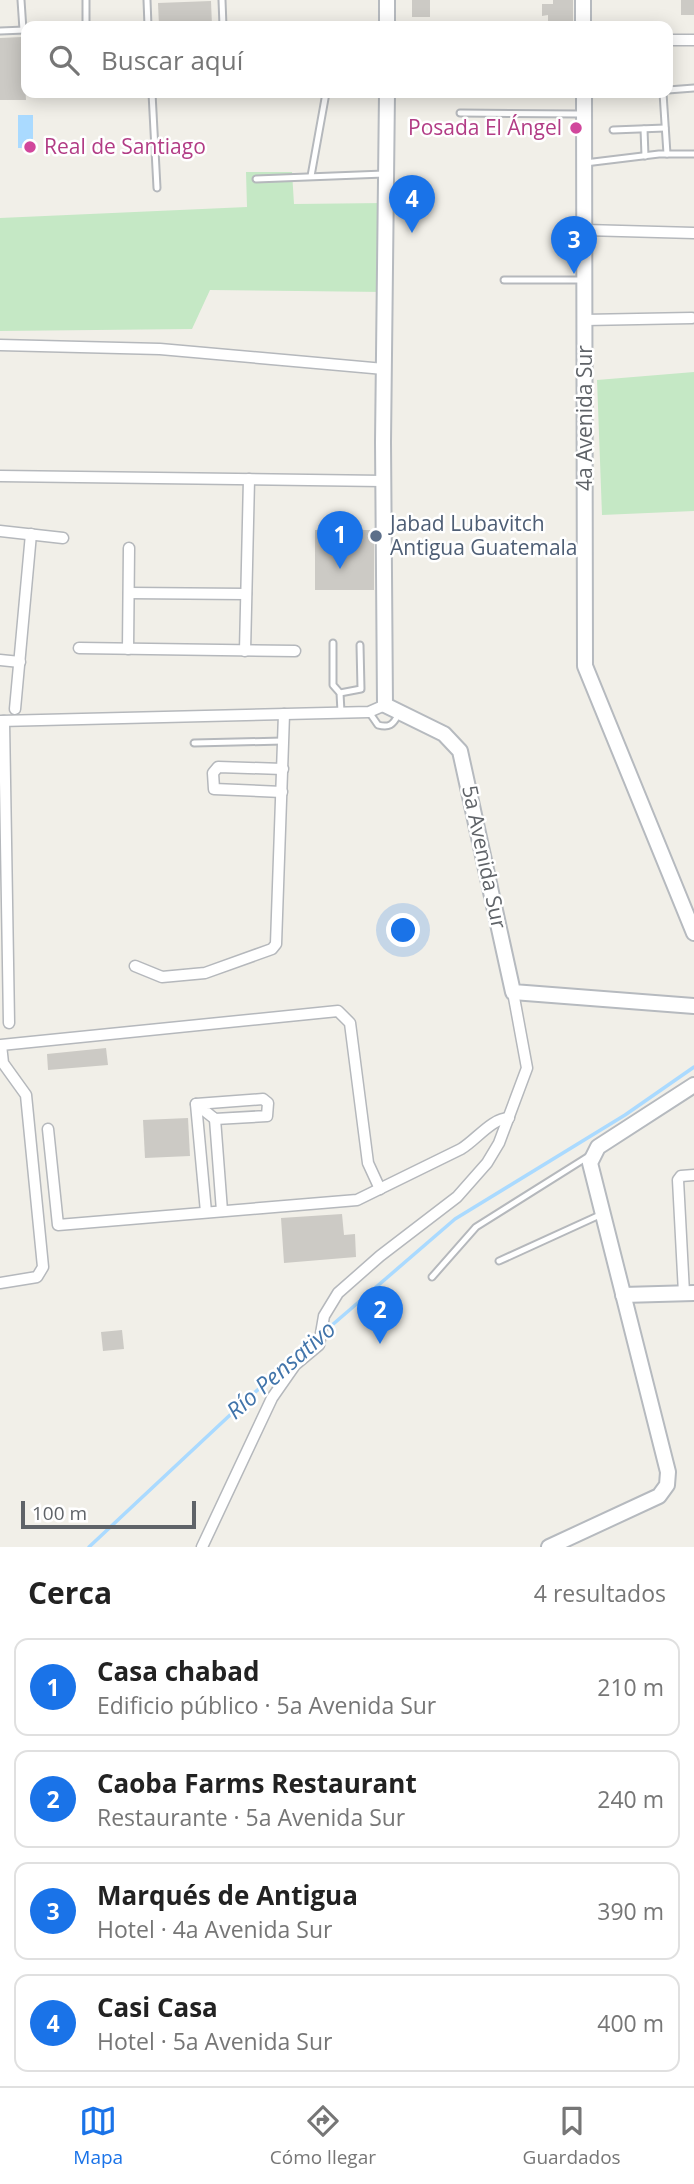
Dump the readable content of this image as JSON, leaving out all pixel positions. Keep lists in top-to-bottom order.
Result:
{
  "streets": {
    "street": ["4a Avenida Sur", "5a Avenida Sur"]
  },
  "water": ["Río Pensativo"],
  "places": ["Posada El Ángel", "Real de Santiago", "Jabad Lubavitch Antigua Guatemala"],
  "scale_bar": "100 m",
  "page": {
    "search": "Buscar aquí",
    "pins": [
      "4",
      "3",
      "1",
      "2"
    ],
    "scale": "100 m",
    "heading": ["Cerca", "4 resultados"],
    "list": [
      {
        "mark": "1",
        "name": "Casa chabad",
        "note": "Edificio público · 5a Avenida Sur",
        "value": "210 m"
      },
      {
        "mark": "2",
        "name": "Caoba Farms Restaurant",
        "note": "Restaurante · 5a Avenida Sur",
        "value": "240 m"
      },
      {
        "mark": "3",
        "name": "Marqués de Antigua",
        "note": "Hotel · 4a Avenida Sur",
        "value": "390 m"
      },
      {
        "mark": "4",
        "name": "Casi Casa",
        "note": "Hotel · 5a Avenida Sur",
        "value": "400 m"
      }
    ],
    "nav": ["Mapa", "Cómo llegar", "Guardados"]
  }
}
